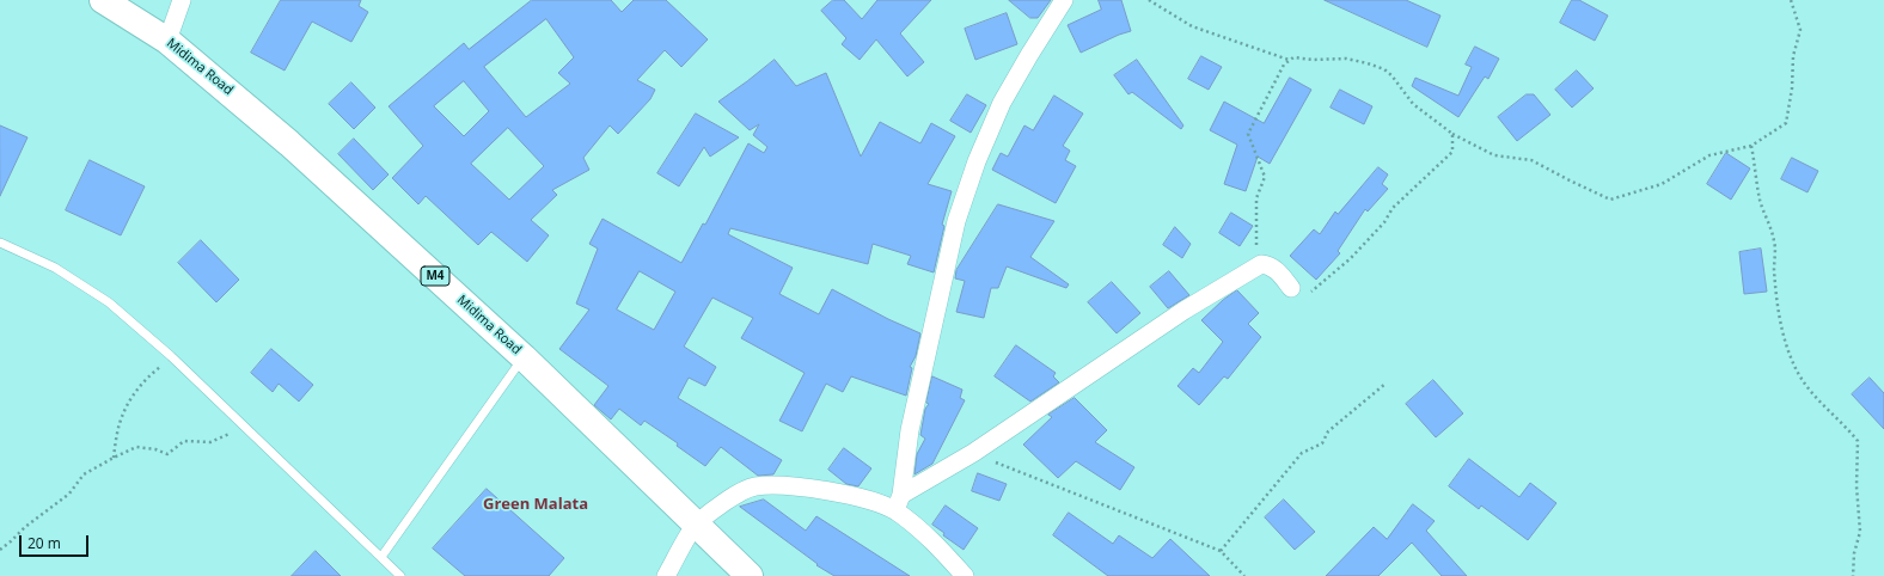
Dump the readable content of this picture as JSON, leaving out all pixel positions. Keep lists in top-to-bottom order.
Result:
{
  "streets": {
    "main road": ["Midima Road", "M4"]
  },
  "districts": ["Green Malata"],
  "scale_bar": "20 m"
}
